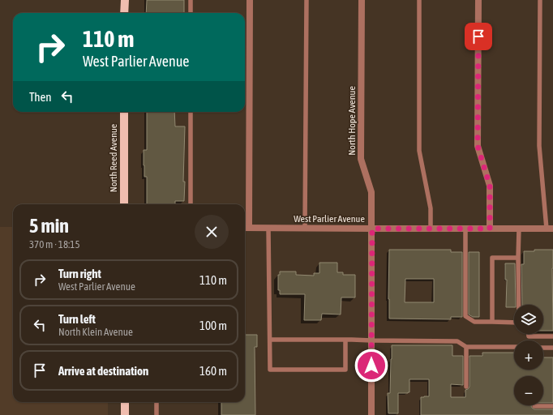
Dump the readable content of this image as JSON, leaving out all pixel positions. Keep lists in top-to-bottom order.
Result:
{
  "streets": {
    "main road": ["North Reed Avenue"],
    "street": ["North Hope Avenue", "West Parlier Avenue"]
  },
  "crossings": [
    ["North Hope Avenue", "West Parlier Avenue"]
  ],
  "page": {
    "turn": ["110 m", "West Parlier Avenue"],
    "then": "Then",
    "heading": ["5 min", "370 m · 18:15"],
    "list": [
      {
        "name": "Turn right",
        "note": "West Parlier Avenue",
        "value": "110 m"
      },
      {
        "name": "Turn left",
        "note": "North Klein Avenue",
        "value": "100 m"
      },
      {
        "name": "Arrive at destination",
        "value": "160 m"
      }
    ],
    "map_buttons": ["+", "−"]
  }
}
